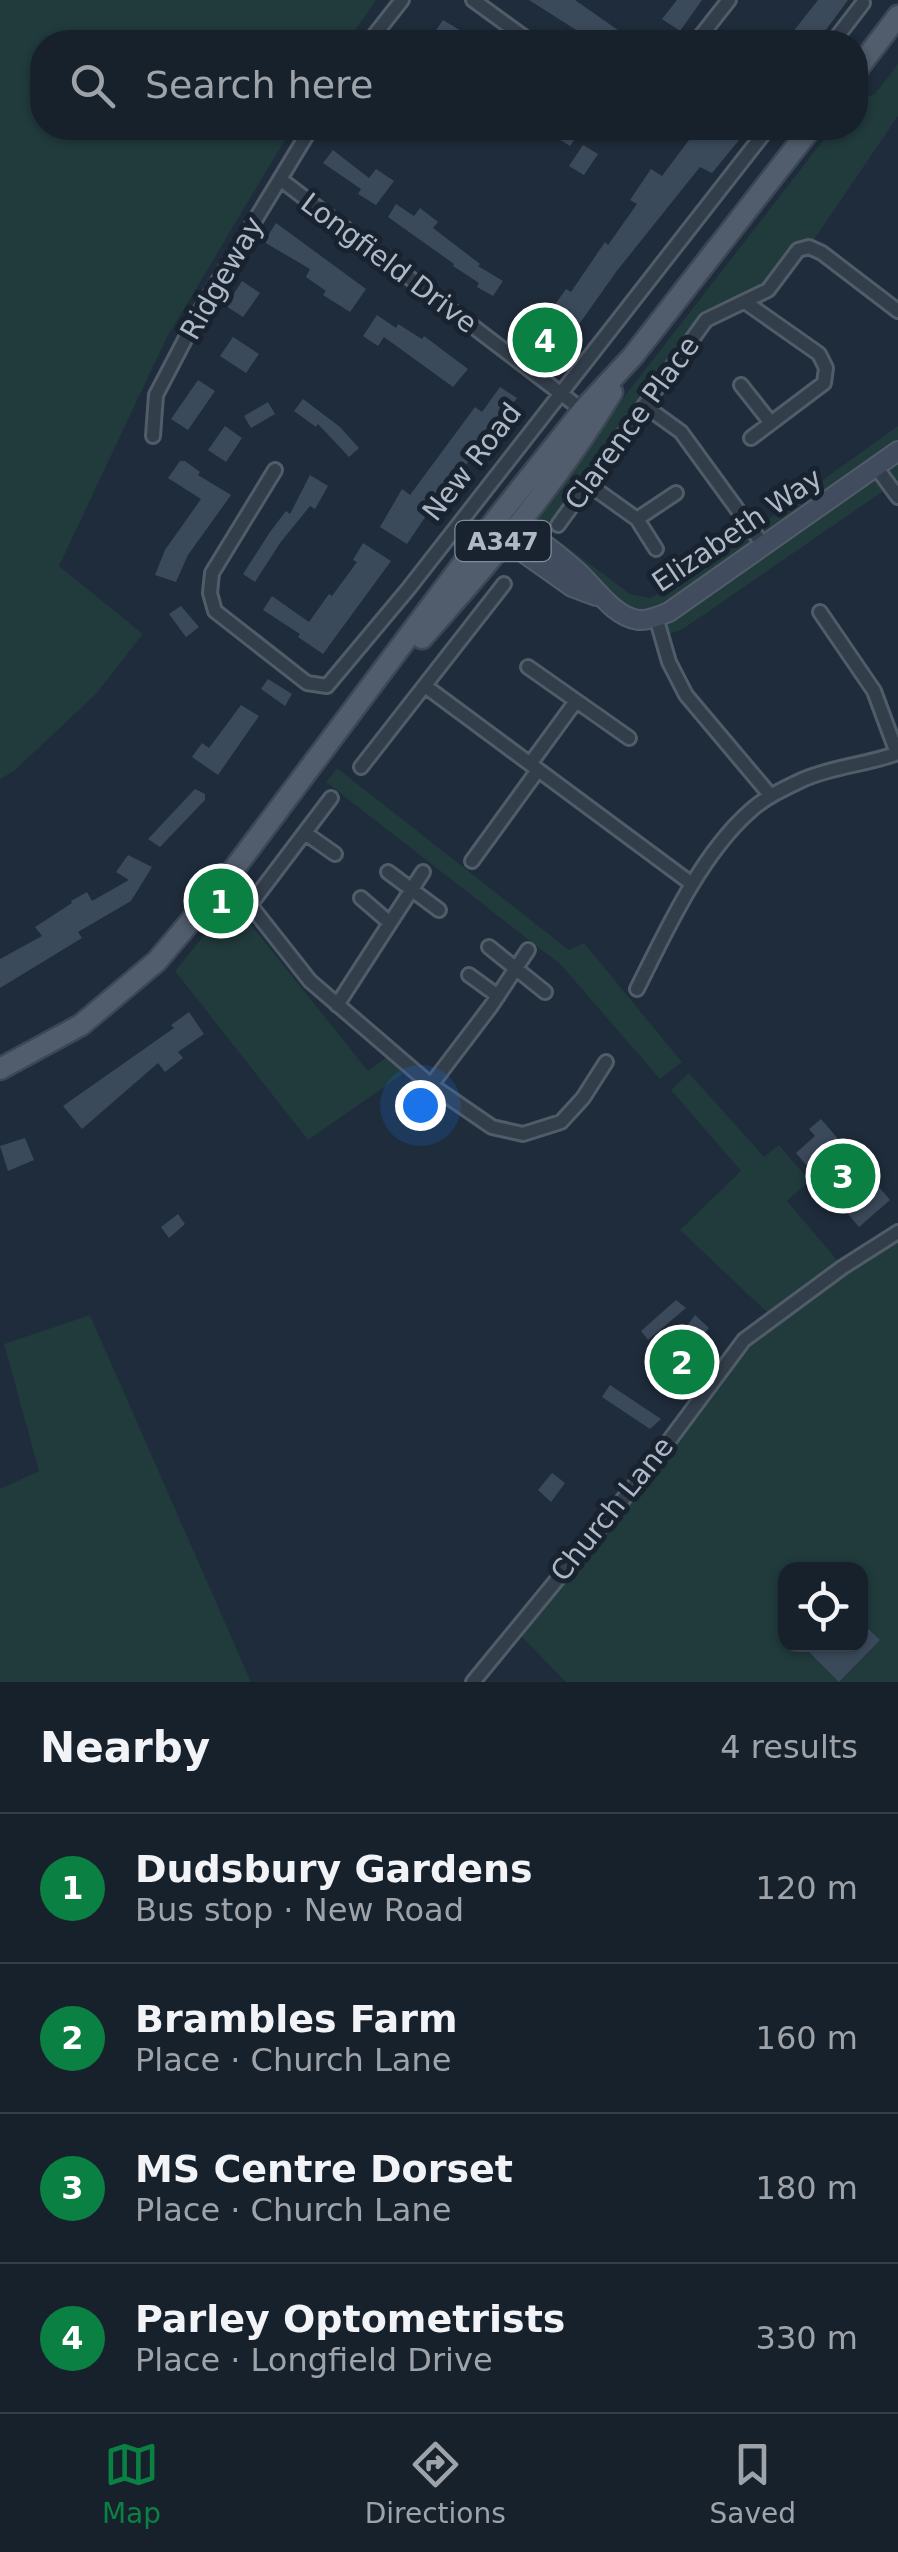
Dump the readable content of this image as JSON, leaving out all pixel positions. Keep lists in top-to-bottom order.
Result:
{
  "streets": {
    "main road": ["A347"],
    "street": [
      "Longfield Drive",
      "Ridgeway",
      "Clarence Place",
      "New Road",
      "Elizabeth Way",
      "Church Lane"
    ]
  },
  "crossings": [
    ["Longfield Drive", "Ridgeway"],
    ["Longfield Drive", "New Road"],
    ["Longfield Drive", "A347"],
    ["Elizabeth Way", "A347"]
  ],
  "page": {
    "search": "Search here",
    "pins": [
      "4",
      "1",
      "3",
      "2"
    ],
    "heading": ["Nearby", "4 results"],
    "list": [
      {
        "mark": "1",
        "name": "Dudsbury Gardens",
        "note": "Bus stop · New Road",
        "value": "120 m"
      },
      {
        "mark": "2",
        "name": "Brambles Farm",
        "note": "Place · Church Lane",
        "value": "160 m"
      },
      {
        "mark": "3",
        "name": "MS Centre Dorset",
        "note": "Place · Church Lane",
        "value": "180 m"
      },
      {
        "mark": "4",
        "name": "Parley Optometrists",
        "note": "Place · Longfield Drive",
        "value": "330 m"
      }
    ],
    "nav": ["Map", "Directions", "Saved"]
  }
}
